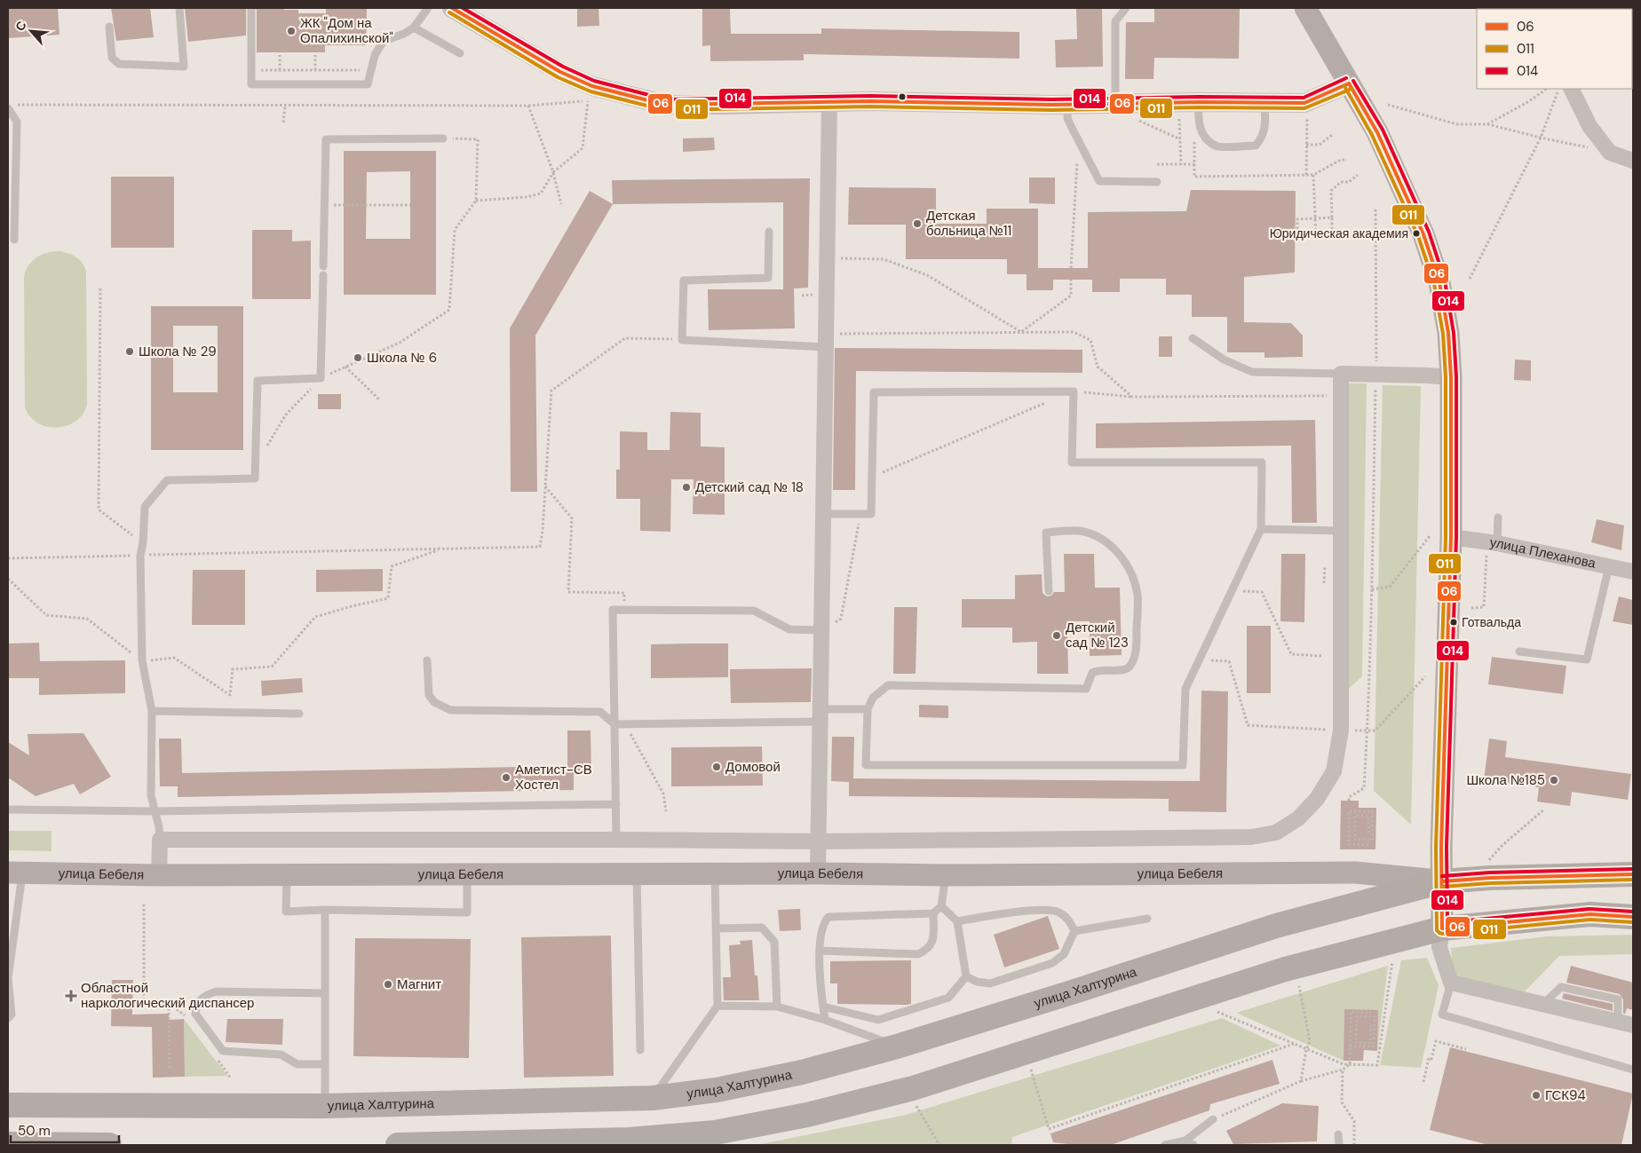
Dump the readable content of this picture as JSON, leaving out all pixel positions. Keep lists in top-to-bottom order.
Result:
{
  "streets": {
    "main road": ["улица Бебеля", "улица Халтурина"],
    "street": ["улица Плеханова"]
  },
  "crossings": [
    ["улица Бебеля", "улица Халтурина"]
  ],
  "places": {
    "other": [
      "ЖК \"Дом на Опалихинской\"",
      "Детская больница №11",
      "Юридическая академия",
      "Школа № 29",
      "Школа № 6",
      "Детский сад № 18",
      "Готвальда",
      "Детский сад № 123",
      "Домовой",
      "Аметист-СВ Хостел",
      "Школа №185",
      "Магнит",
      "ГСК94"
    ],
    "health": ["Областной наркологический диспансер"]
  },
  "lines": ["transit line 06", "transit line 014", "transit line 011"],
  "legend": ["06", "011", "014"],
  "scale_bar": "50 m",
  "north": "top left"
}
